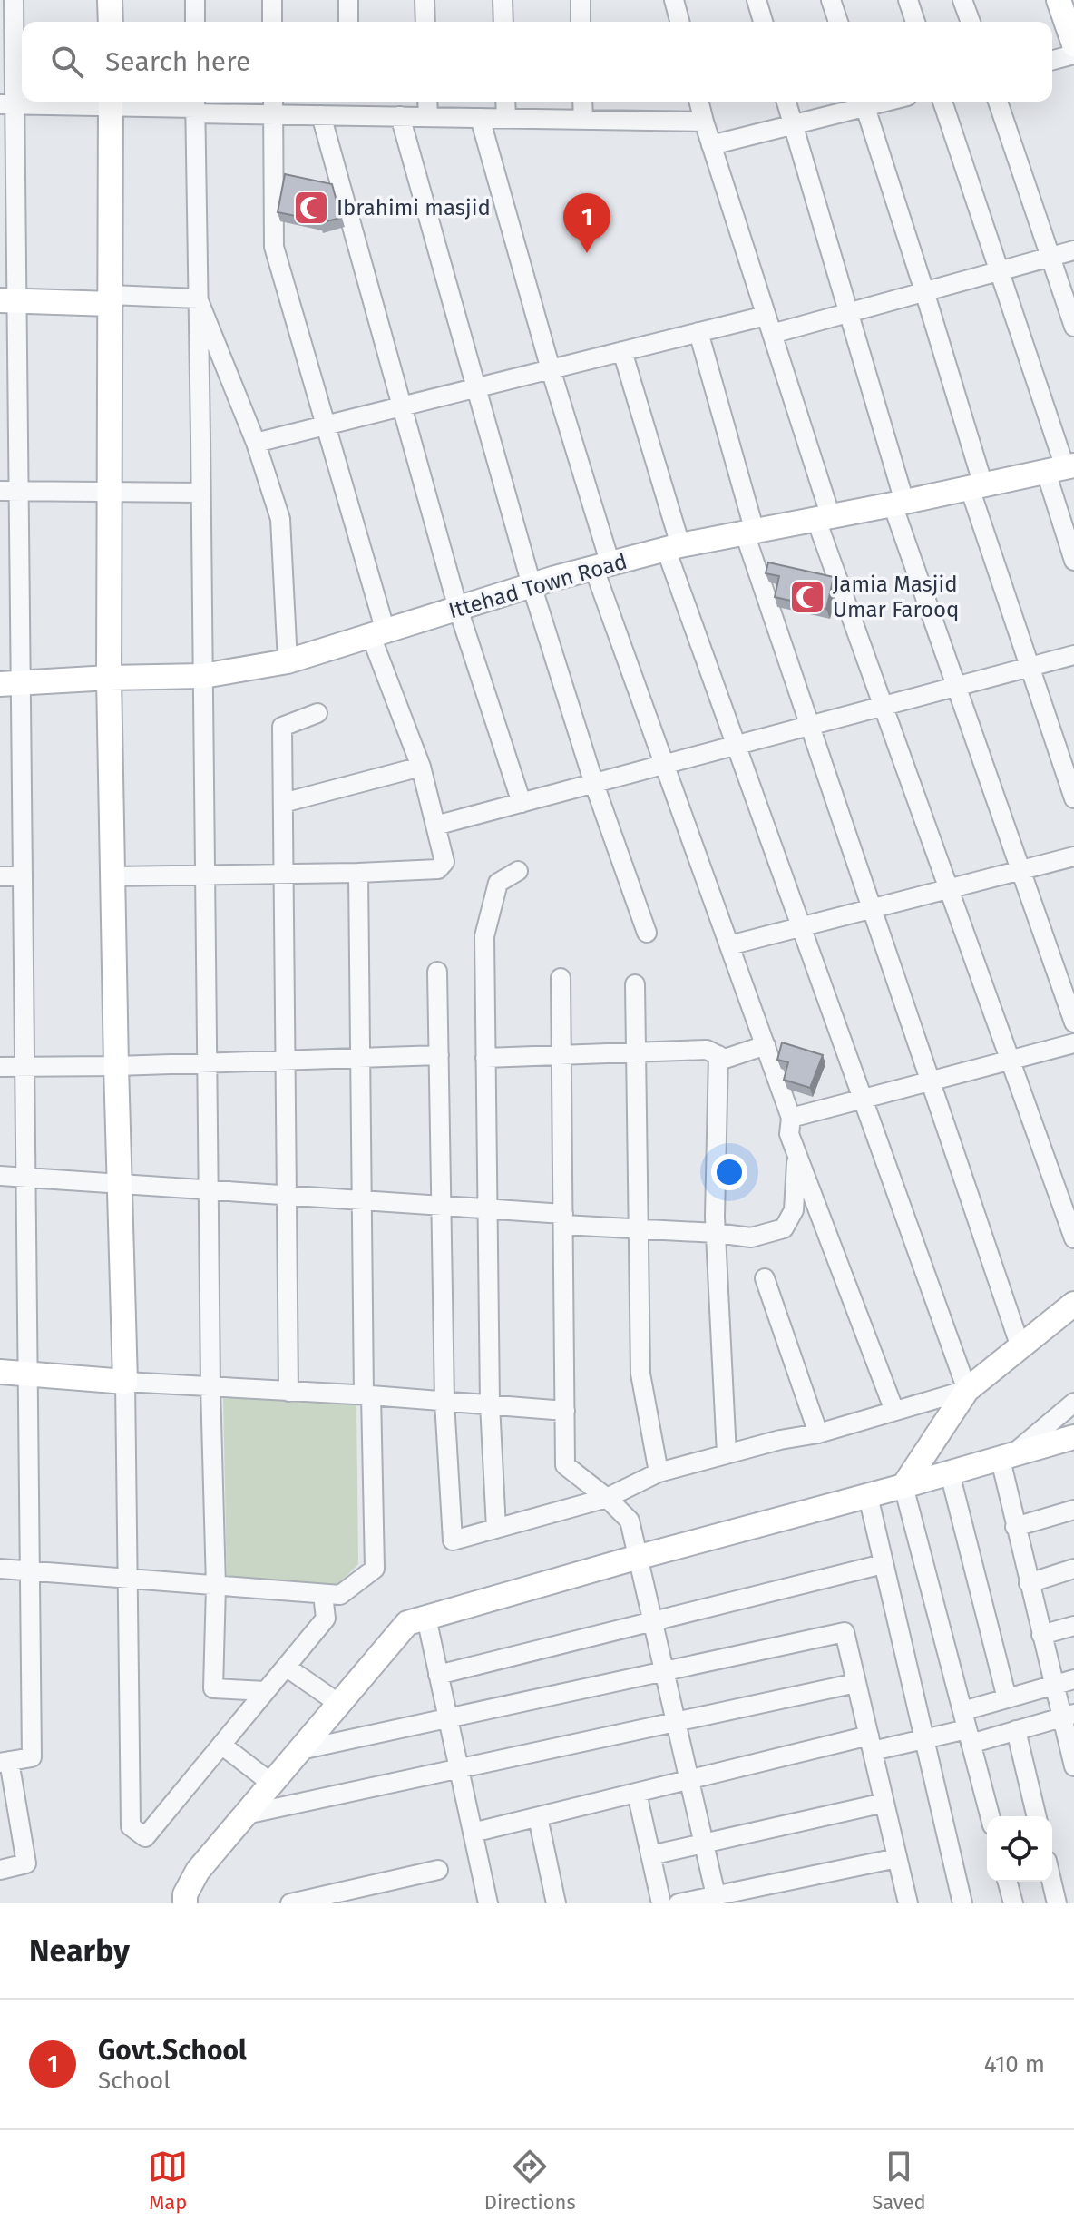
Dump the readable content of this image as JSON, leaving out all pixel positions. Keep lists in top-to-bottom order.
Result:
{
  "streets": {
    "street": ["Ittehad Town Road"]
  },
  "places": {
    "mosque": ["Ibrahimi masjid", "Jamia Masjid Umar Farooq"]
  },
  "page": {
    "search": "Search here",
    "pins": "1",
    "heading": "Nearby",
    "list": [
      {
        "mark": "1",
        "name": "Govt.School",
        "note": "School",
        "value": "410 m"
      }
    ],
    "nav": ["Map", "Directions", "Saved"]
  }
}
